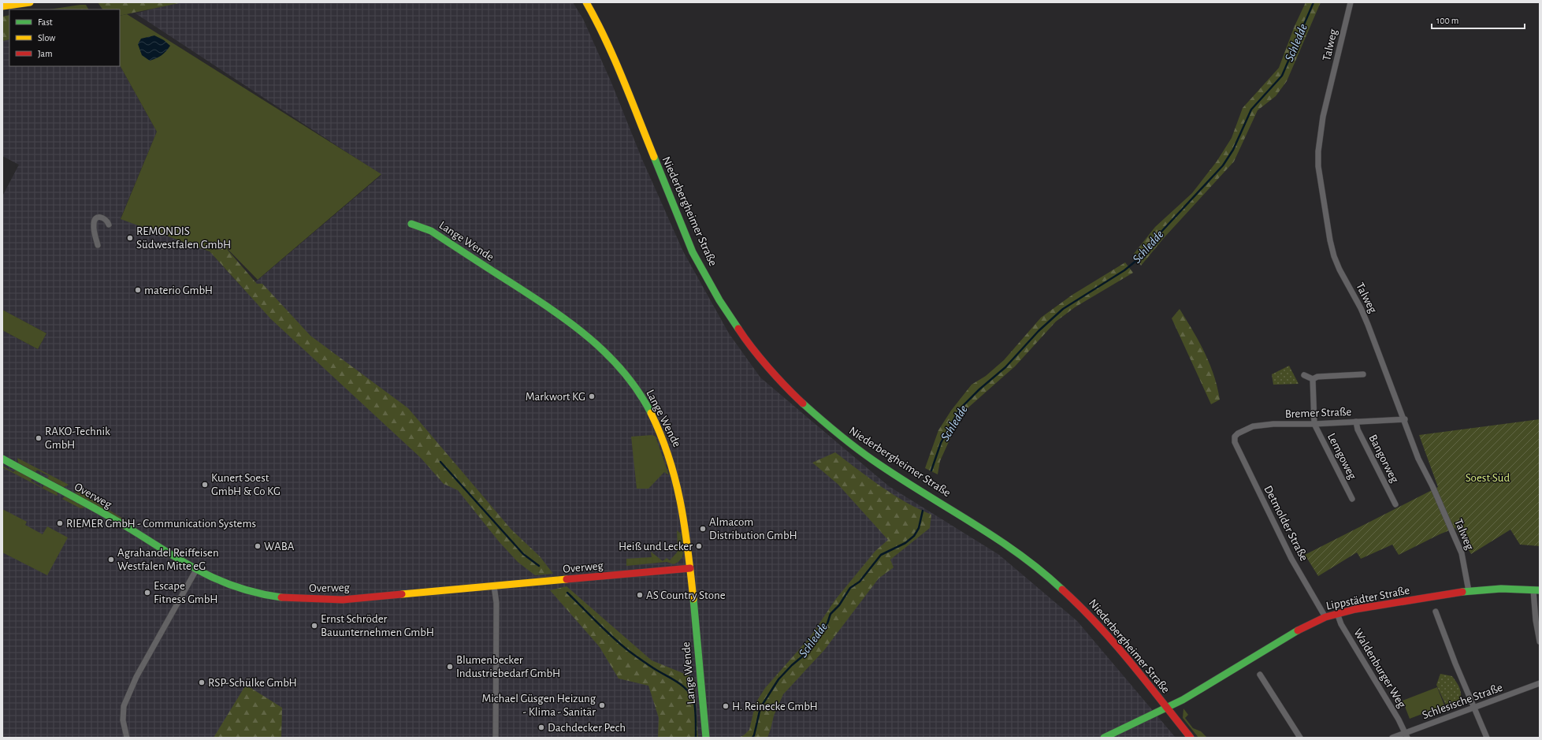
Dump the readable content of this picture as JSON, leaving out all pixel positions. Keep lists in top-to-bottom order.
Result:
{
  "streets": {
    "main road": [
      "Niederbergheimer Straße",
      "Lange Wende",
      "Overweg",
      "Lippstädter Straße"
    ],
    "street": [
      "Talweg",
      "Bremer Straße",
      "Lemgoweg",
      "Bangorweg",
      "Detmolder Straße",
      "Waldenburger Weg",
      "Schlesische Straße"
    ]
  },
  "crossings": [
    ["Talweg", "Bremer Straße"],
    ["Talweg", "Lippstädter Straße"],
    ["Niederbergheimer Straße", "Lippstädter Straße"],
    ["Lange Wende", "Overweg"],
    ["Bremer Straße", "Lemgoweg"],
    ["Bremer Straße", "Bangorweg"],
    ["Bremer Straße", "Detmolder Straße"],
    ["Detmolder Straße", "Lippstädter Straße"],
    ["Lippstädter Straße", "Waldenburger Weg"],
    ["Waldenburger Weg", "Schlesische Straße"]
  ],
  "water": ["Schledde"],
  "parks": ["Soest Süd"],
  "places": [
    "REMONDIS Südwestfalen GmbH",
    "materio GmbH",
    "Markwort KG",
    "RAKO-Technik GmbH",
    "Kunert Soest GmbH & Co KG",
    "RIEMER GmbH - Communication Systems",
    "Almacom Distribution GmbH",
    "WABA",
    "Heiß und Lecker",
    "Agrahandel Reiffeisen Westfalen Mitte eG",
    "Escape Fitness GmbH",
    "AS Country Stone",
    "Ernst Schröder Bauunternehmen GmbH",
    "Blumenbecker Industriebedarf GmbH",
    "RSP-Schülke GmbH",
    "Michael Güsgen Heizung - Klima - Sanitär",
    "H. Reinecke GmbH",
    "Dachdecker Pech"
  ],
  "legend": ["Fast", "Slow", "Jam"],
  "scale_bar": "100 m"
}
